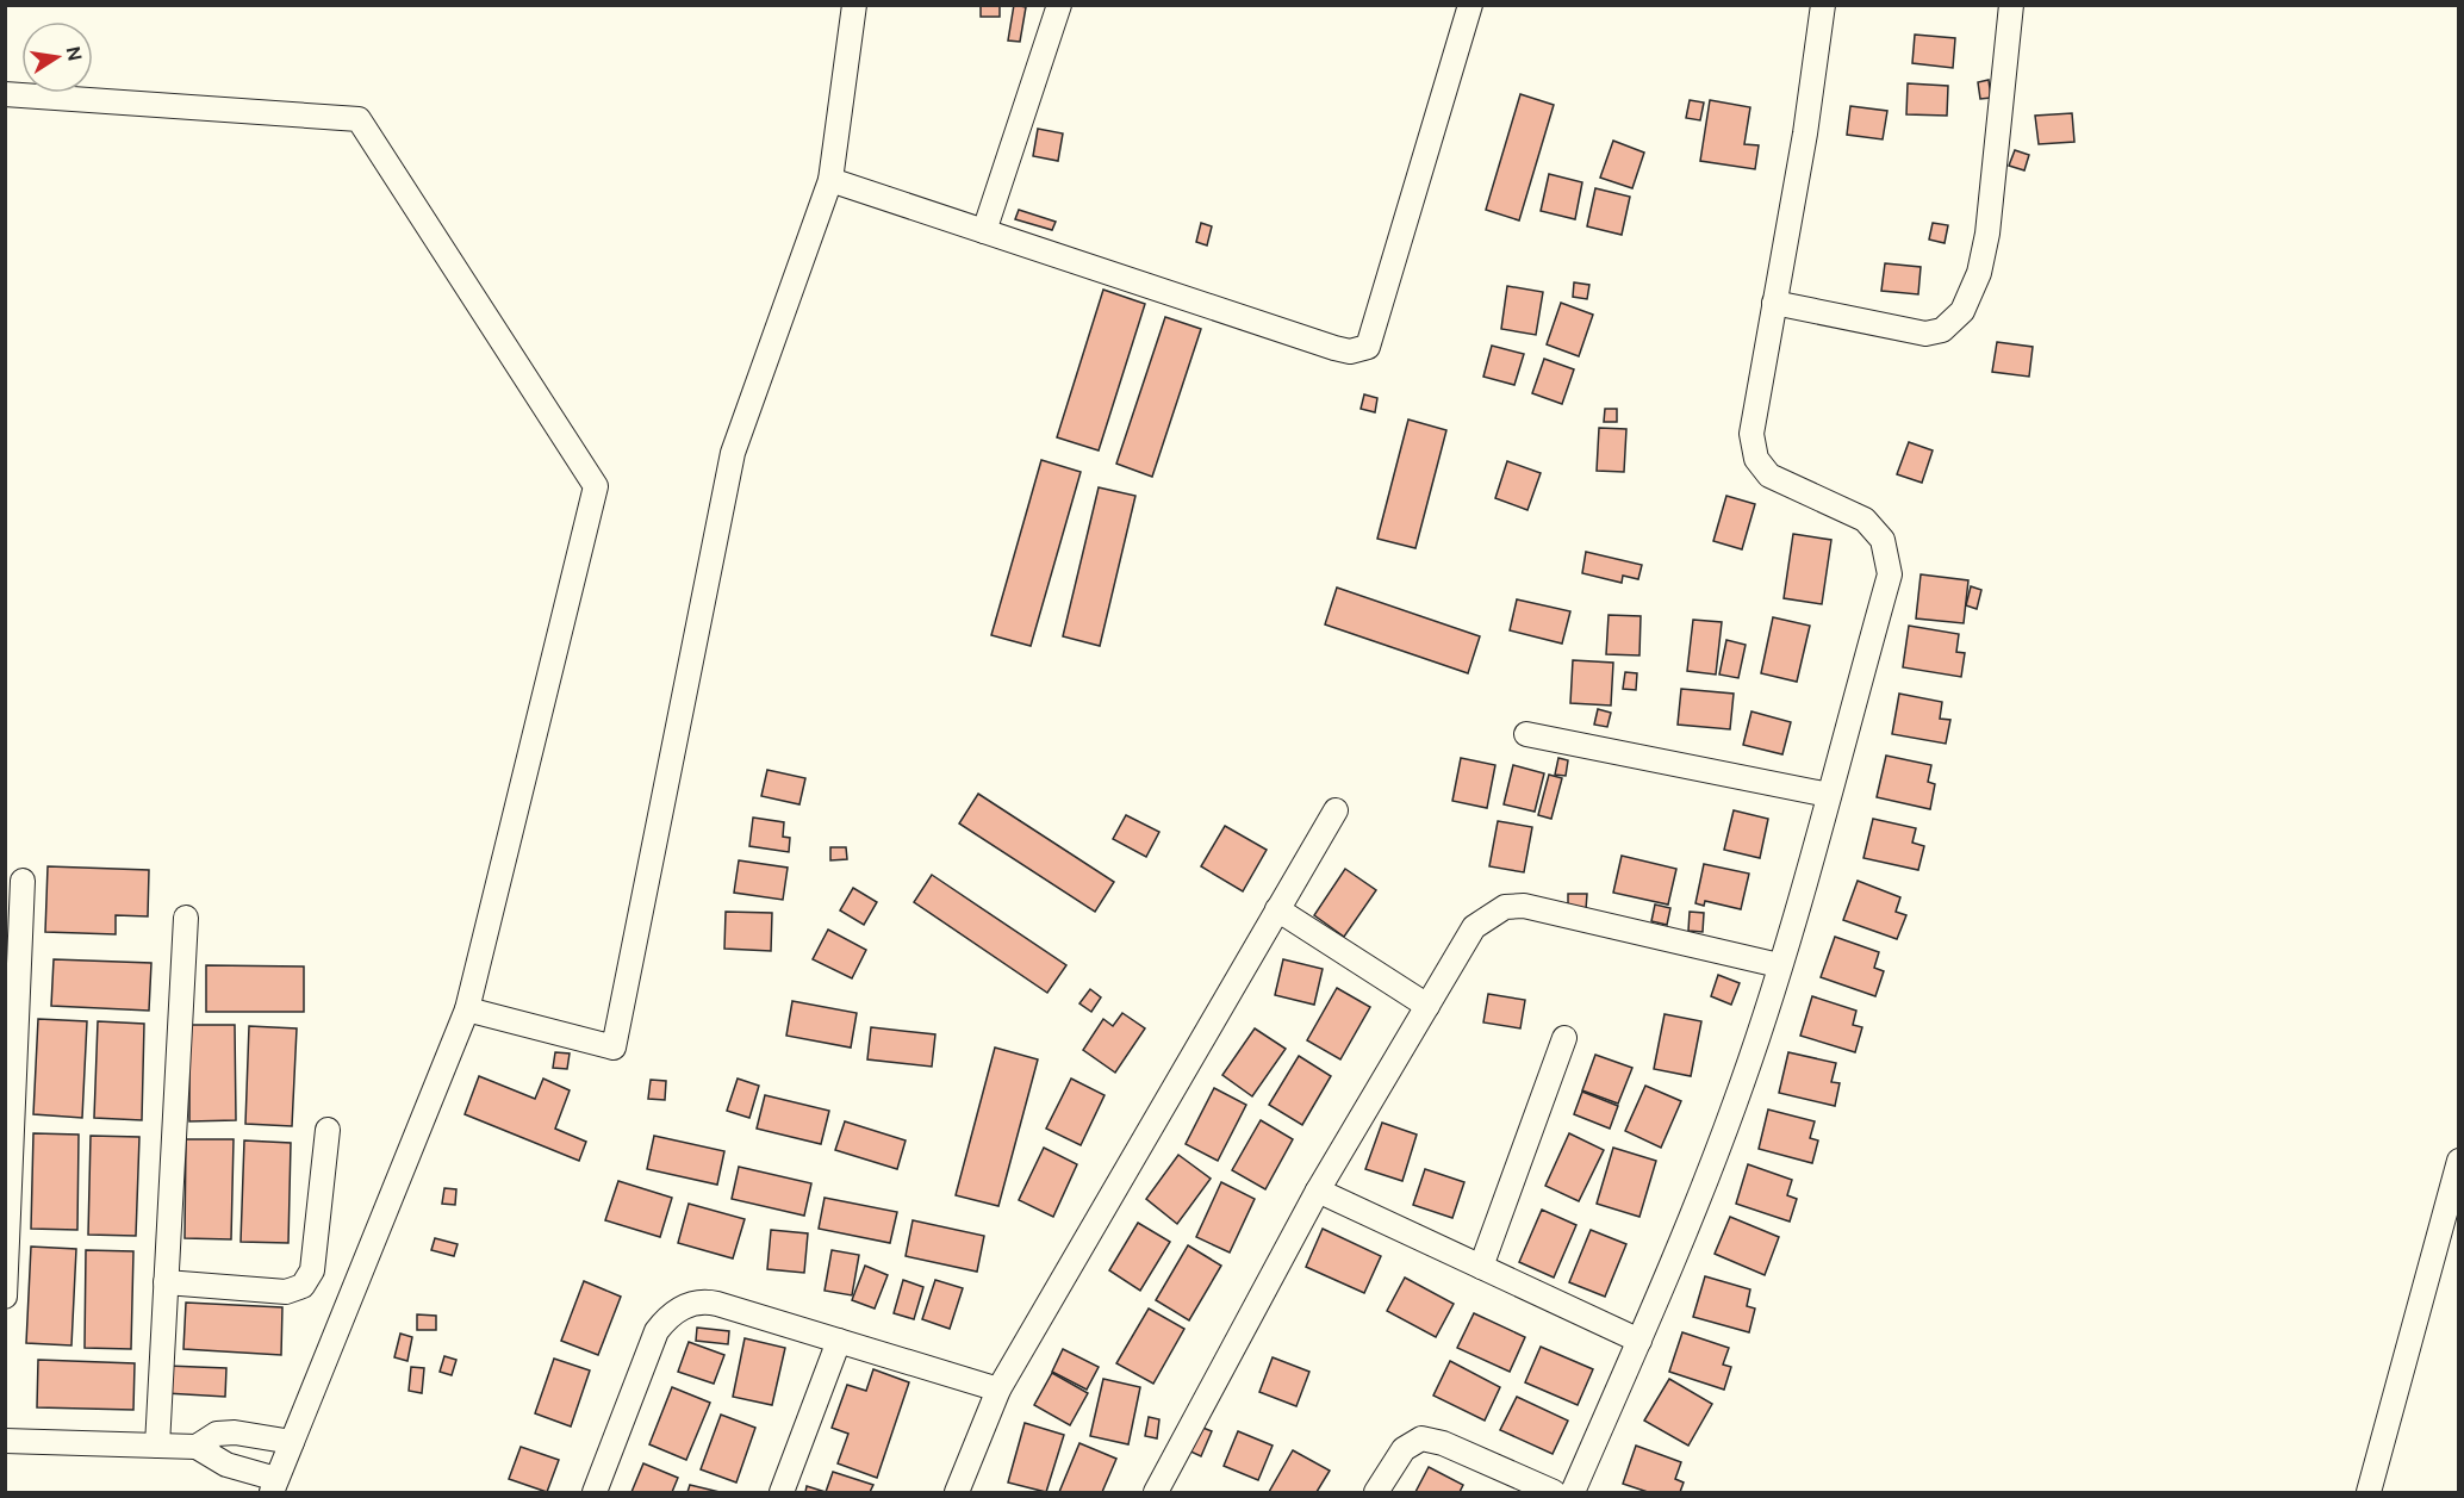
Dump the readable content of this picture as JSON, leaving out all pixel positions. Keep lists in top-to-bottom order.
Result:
{
  "north": "right"
}
